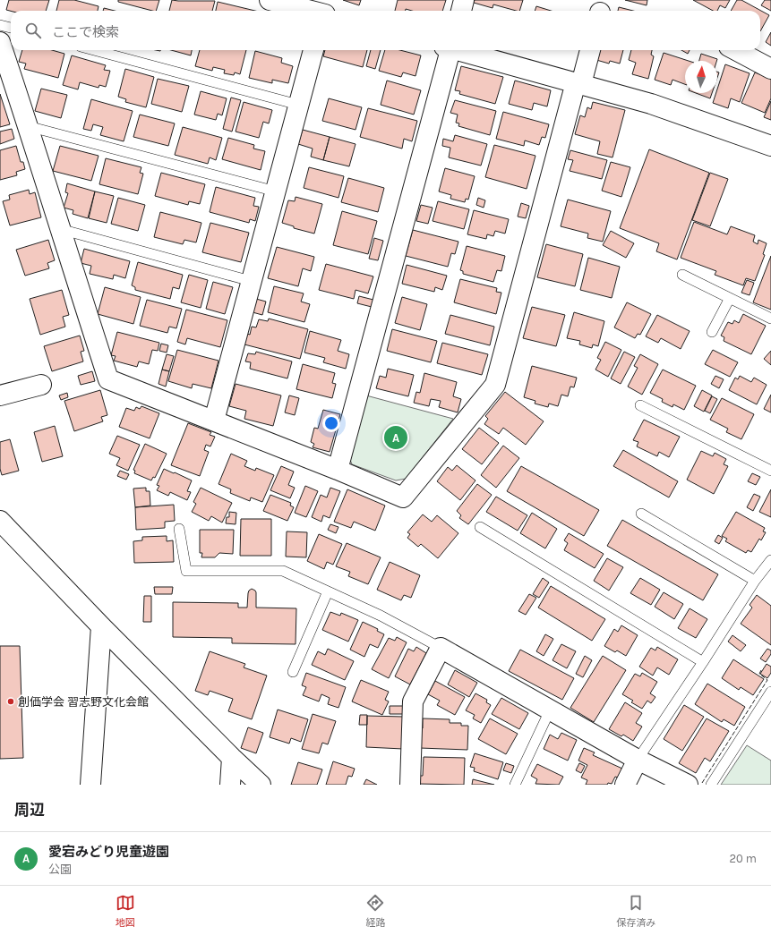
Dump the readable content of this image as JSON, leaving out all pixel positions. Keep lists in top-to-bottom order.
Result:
{
  "places": ["創価学会 習志野文化会館"],
  "north": "top",
  "page": {
    "search": "ここで検索",
    "pins": "A",
    "heading": "周辺",
    "list": [
      {
        "mark": "A",
        "name": "愛宕みどり児童遊園",
        "note": "公園",
        "value": "20 m"
      }
    ],
    "nav": ["地図", "経路", "保存済み"]
  }
}
